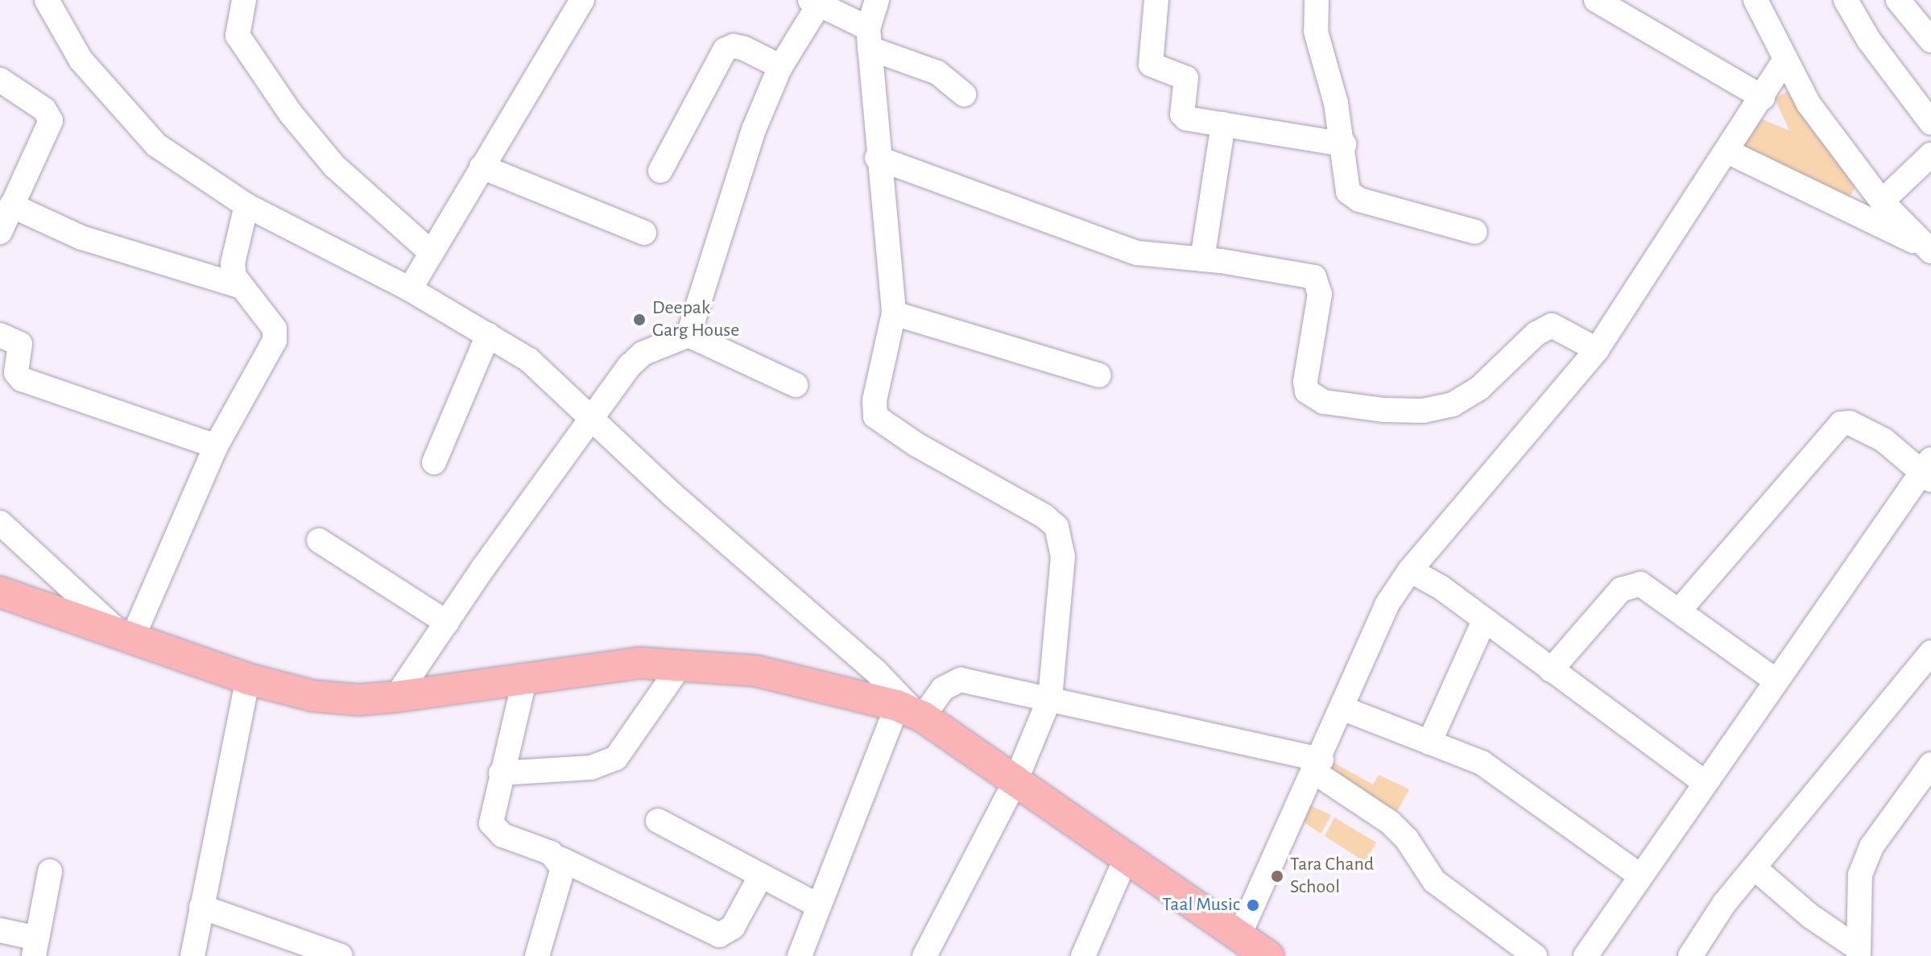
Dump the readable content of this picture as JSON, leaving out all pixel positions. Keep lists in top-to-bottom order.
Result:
{
  "places": ["Deepak Garg House", "Tara Chand School", "Taal Music"]
}
